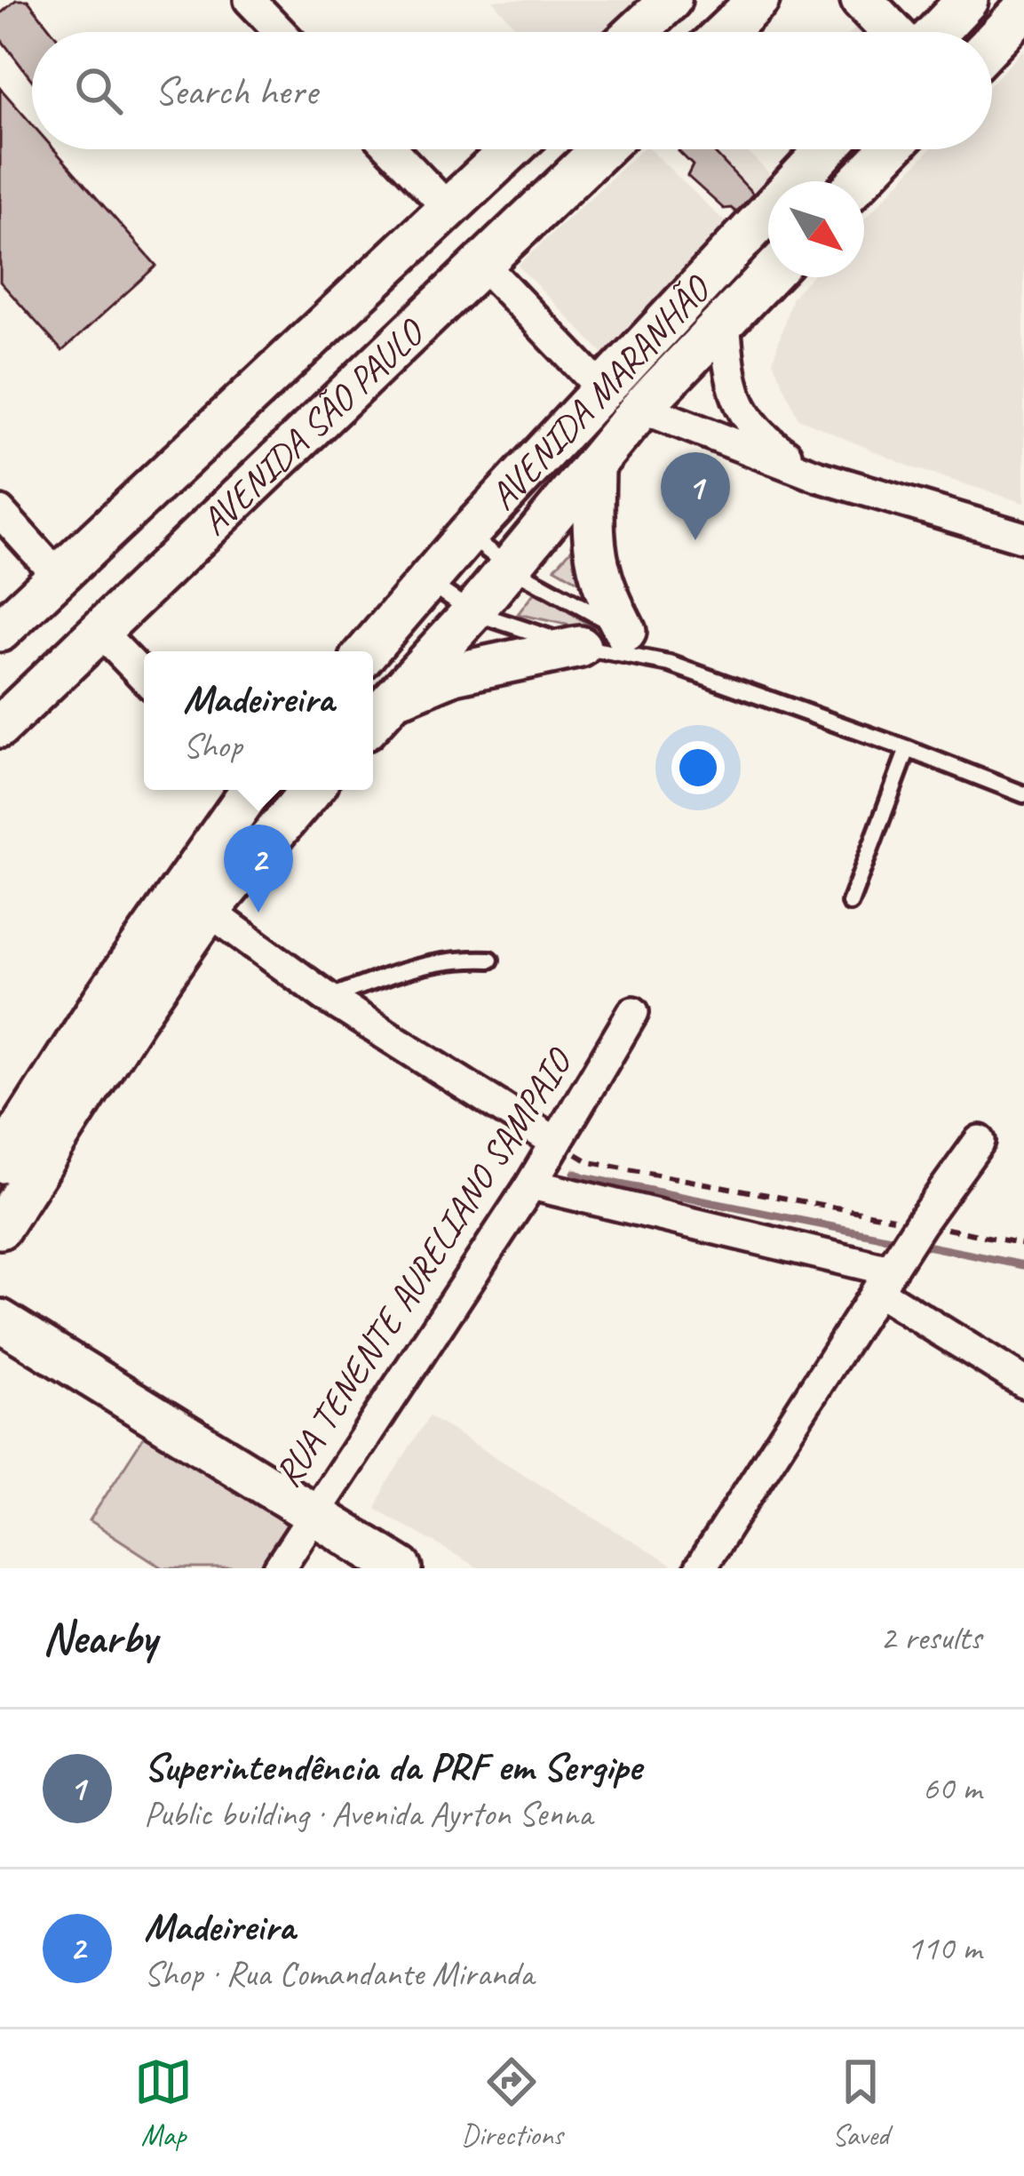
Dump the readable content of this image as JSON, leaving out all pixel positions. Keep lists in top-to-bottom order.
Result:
{
  "streets": {
    "main road": ["AVENIDA MARANHÃO", "AVENIDA SÃO PAULO"],
    "street": ["RUA TENENTE AURELIANO SAMPAIO"]
  },
  "north": "bottom right",
  "page": {
    "search": "Search here",
    "pins": ["1", "2"],
    "popup": ["Madeireira", "Shop"],
    "heading": ["Nearby", "2 results"],
    "list": [
      {
        "mark": "1",
        "name": "Superintendência da PRF em Sergipe",
        "note": "Public building · Avenida Ayrton Senna",
        "value": "60 m"
      },
      {
        "mark": "2",
        "name": "Madeireira",
        "note": "Shop · Rua Comandante Miranda",
        "value": "110 m"
      }
    ],
    "nav": ["Map", "Directions", "Saved"]
  }
}
